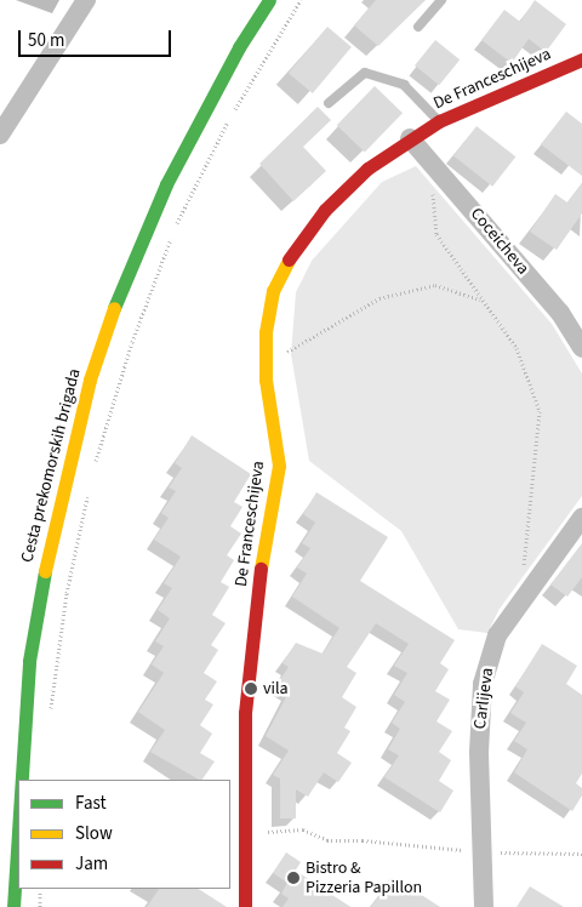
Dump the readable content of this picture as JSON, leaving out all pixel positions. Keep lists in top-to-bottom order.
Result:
{
  "streets": {
    "street": [
      "De Franceschijeva",
      "Coceicheva",
      "Cesta prekomorskih brigada",
      "Carlijeva"
    ]
  },
  "crossings": [
    ["De Franceschijeva", "Coceicheva"]
  ],
  "places": ["vila", "Bistro & Pizzeria Papillon"],
  "legend": ["Fast", "Slow", "Jam"],
  "scale_bar": "50 m"
}
